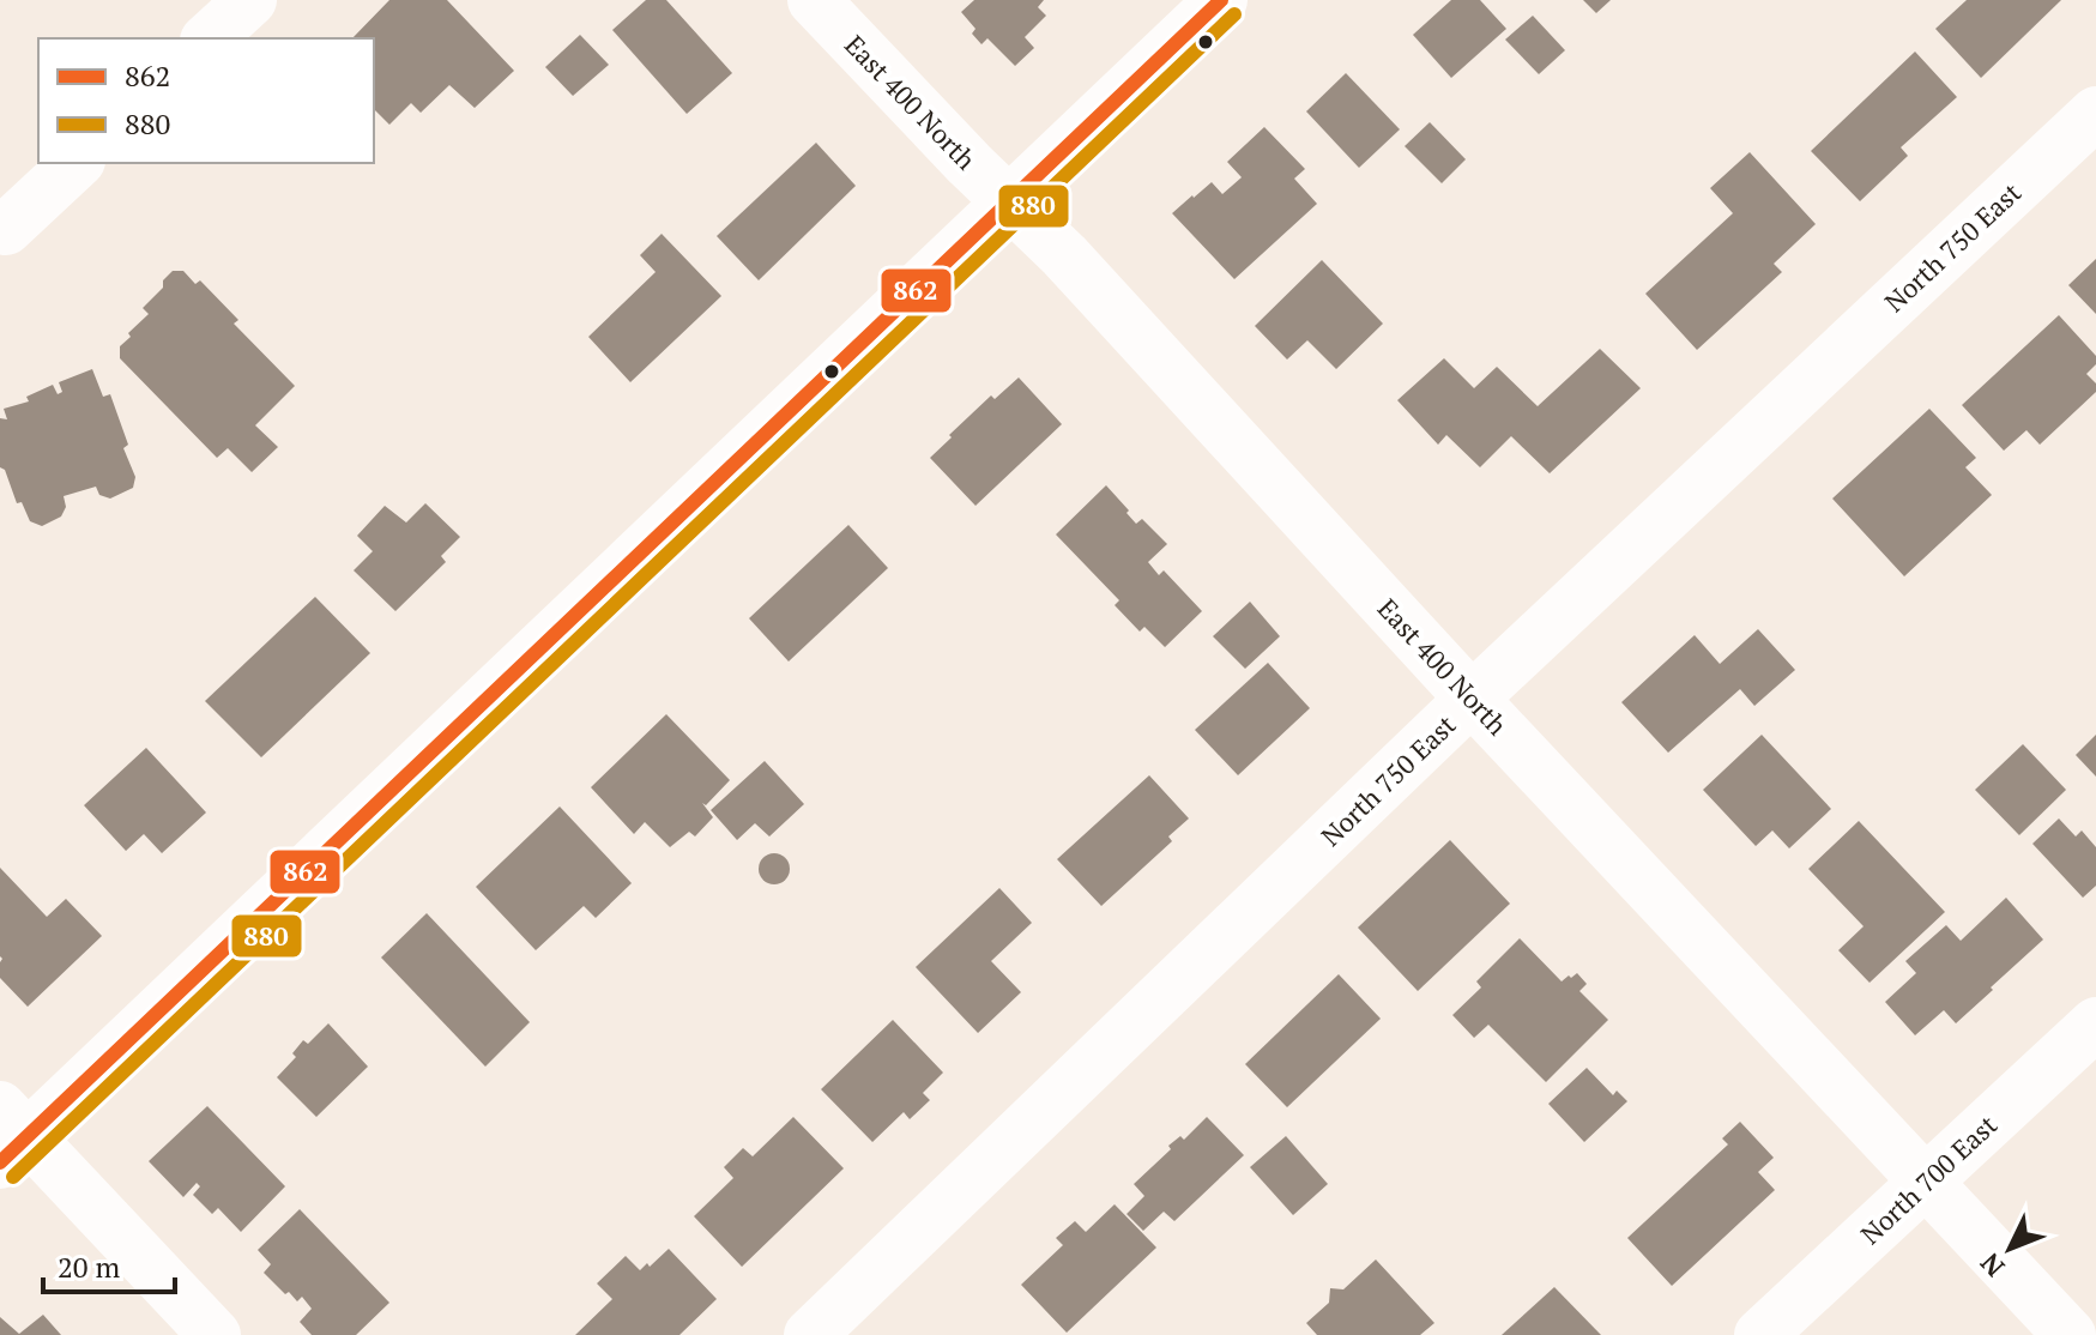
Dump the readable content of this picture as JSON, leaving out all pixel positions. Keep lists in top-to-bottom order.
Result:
{
  "streets": {
    "main road": ["East 400 North", "North 750 East", "North 700 East"]
  },
  "crossings": [
    ["East 400 North", "North 750 East"],
    ["East 400 North", "North 700 East"]
  ],
  "lines": ["transit line 862", "transit line 880"],
  "legend": ["862", "880"],
  "scale_bar": "20 m",
  "north": "bottom left"
}
